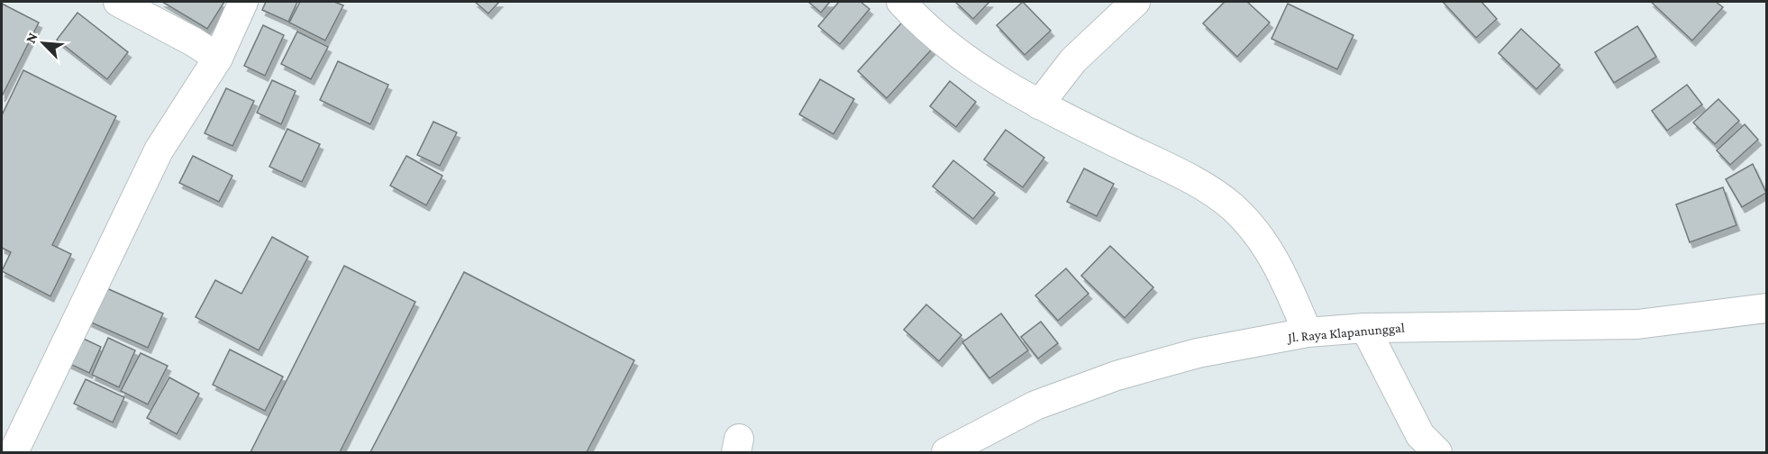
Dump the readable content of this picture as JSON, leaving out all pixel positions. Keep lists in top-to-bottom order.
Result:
{
  "streets": {
    "street": ["Jl. Raya Klapanunggal"]
  },
  "north": "top left"
}
